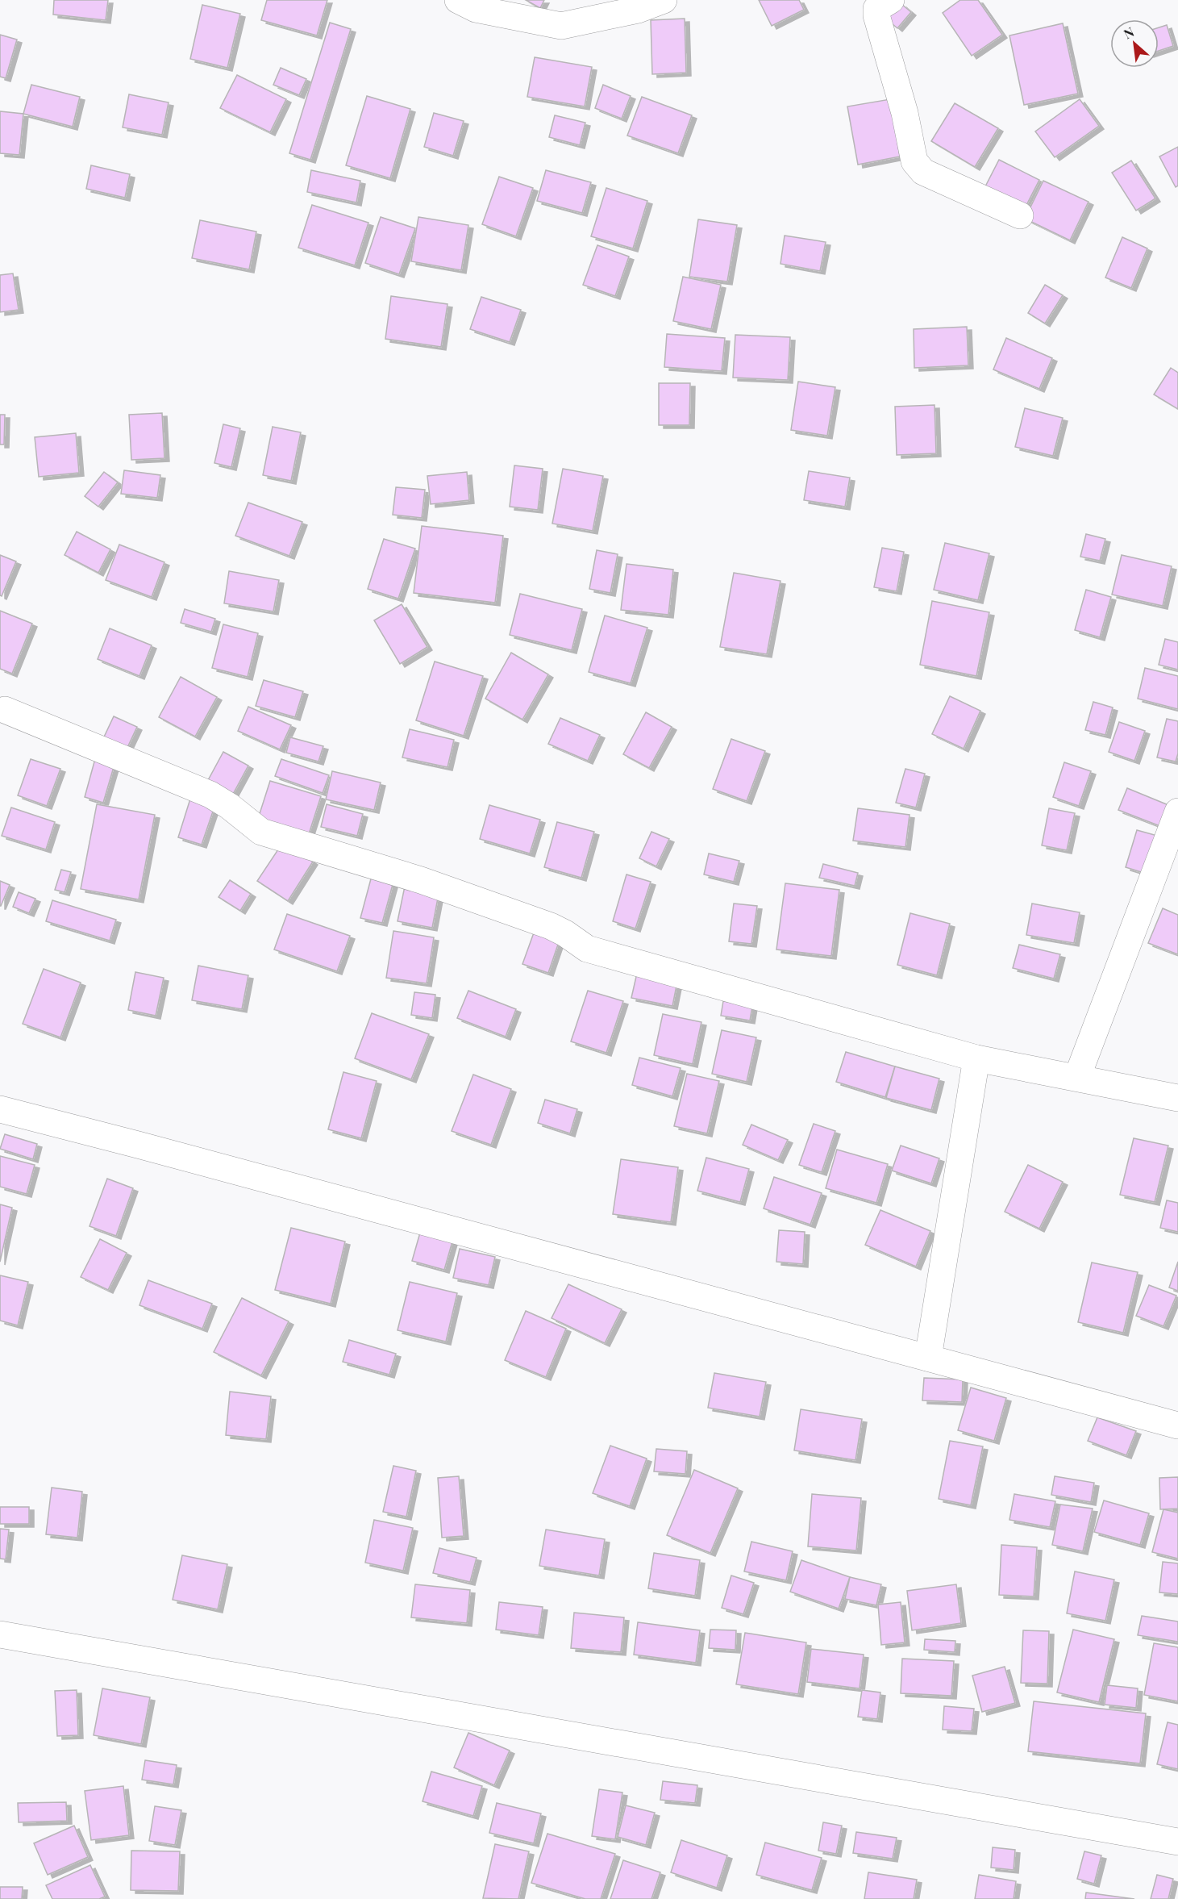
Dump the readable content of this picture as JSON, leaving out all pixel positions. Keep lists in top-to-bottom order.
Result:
{
  "north": "top left"
}
